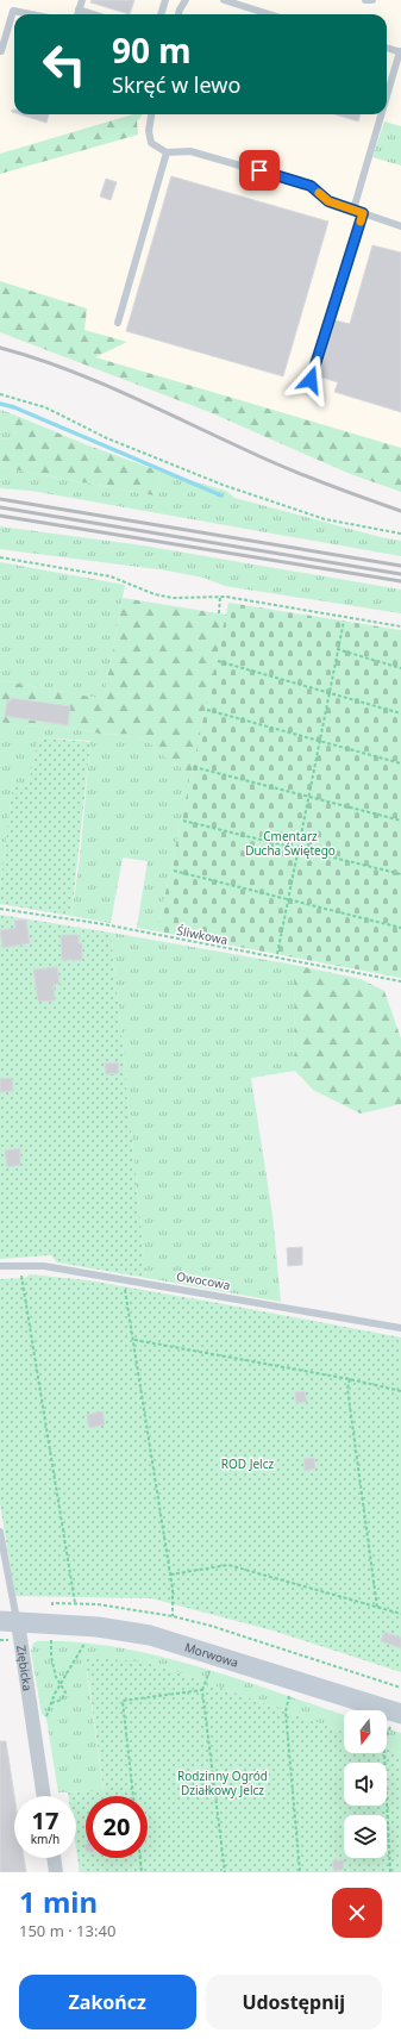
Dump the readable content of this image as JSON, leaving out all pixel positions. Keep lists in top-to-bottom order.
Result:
{
  "streets": {
    "street": ["Morwowa", "Ziębicka"],
    "lane": ["Owocowa"],
    "path": ["Śliwkowa"]
  },
  "crossings": [
    ["Morwowa", "Ziębicka"]
  ],
  "parks": ["Cmentarz Ducha Świętego", "ROD Jelcz", "Rodzinny Ogród Działkowy Jelcz"],
  "north": "bottom",
  "page": {
    "turn": ["90 m", "Skręć w lewo"],
    "speed": "17 km/h",
    "limit": "20",
    "heading": ["1 min", "150 m · 13:40"],
    "buttons": ["Zakończ", "Udostępnij"]
  }
}
